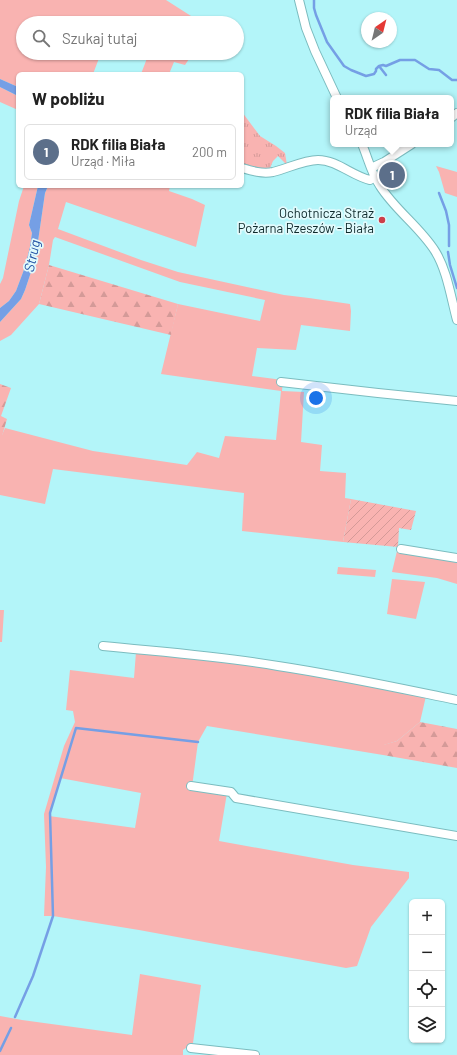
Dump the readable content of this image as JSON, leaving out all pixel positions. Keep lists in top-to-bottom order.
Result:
{
  "water": ["Strug"],
  "places": ["Ochotnicza Straż Pożarna Rzeszów - Biała"],
  "north": "top right",
  "page": {
    "search": "Szukaj tutaj",
    "heading": "W pobliżu",
    "popup": ["RDK filia Biała", "Urząd"],
    "list": [
      {
        "mark": "1",
        "name": "RDK filia Biała",
        "note": "Urząd · Miła",
        "value": "200 m"
      }
    ],
    "pins": "1",
    "map_buttons": ["+", "−"]
  }
}
